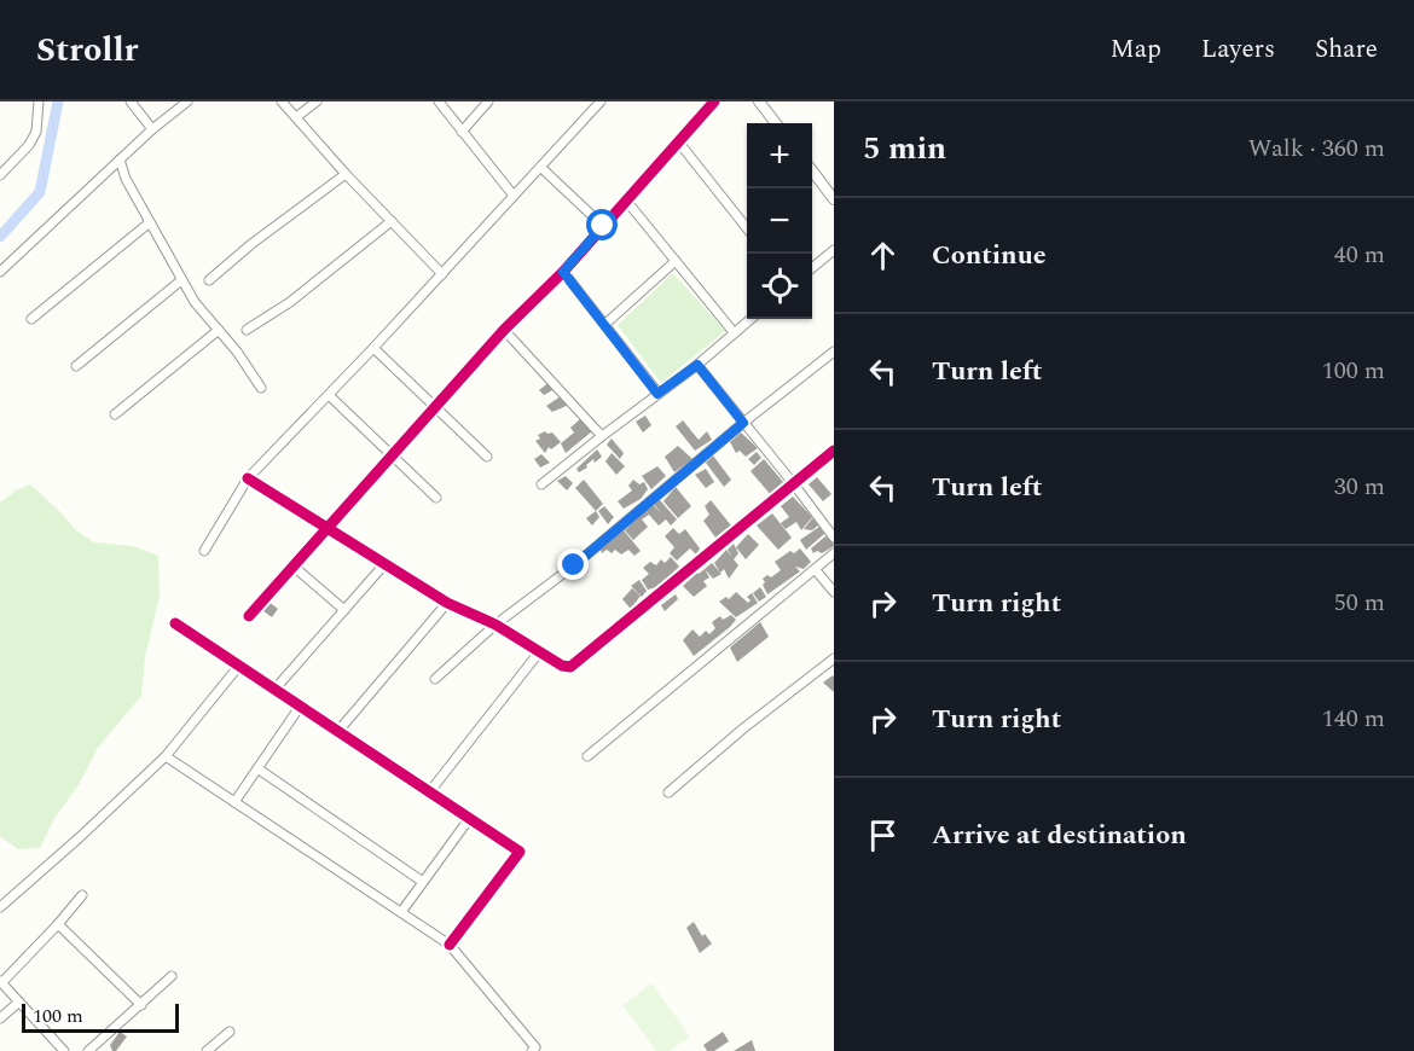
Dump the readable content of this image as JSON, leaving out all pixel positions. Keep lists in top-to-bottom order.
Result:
{
  "scale_bar": "100 m",
  "page": {
    "header": "Strollr",
    "nav": ["Map", "Layers", "Share"],
    "heading": ["5 min", "Walk · 360 m"],
    "map_buttons": ["+", "−"],
    "list": [
      ["Continue", "40 m"],
      ["Turn left", "100 m"],
      ["Turn left", "30 m"],
      ["Turn right", "50 m"],
      ["Turn right", "140 m"],
      "Arrive at destination"
    ],
    "scale": "100 m"
  }
}
